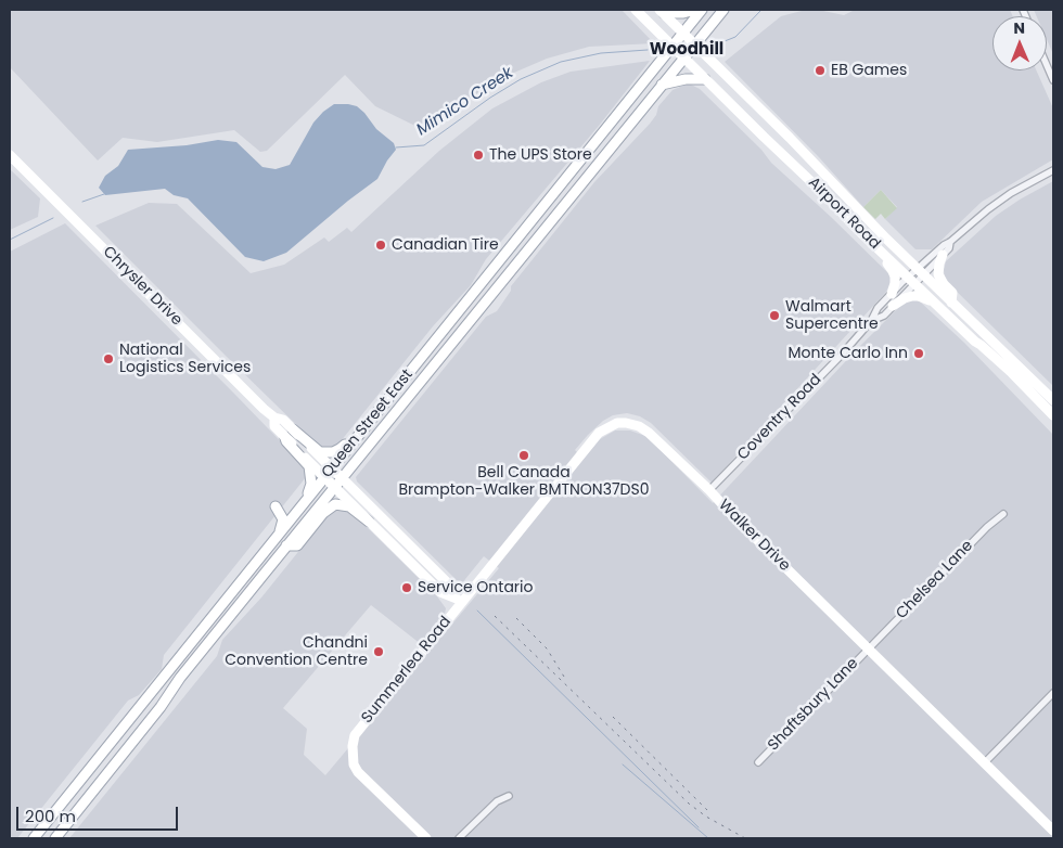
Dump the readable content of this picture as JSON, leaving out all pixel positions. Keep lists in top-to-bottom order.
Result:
{
  "streets": {
    "main road": [
      "Airport Road",
      "Chrysler Drive",
      "Queen Street East",
      "Walker Drive",
      "Summerlea Road"
    ],
    "street": ["Coventry Road", "Chelsea Lane", "Shaftsbury Lane"]
  },
  "crossings": [
    ["Airport Road", "Coventry Road"],
    ["Airport Road", "Queen Street East"],
    ["Chrysler Drive", "Queen Street East"],
    ["Chrysler Drive", "Walker Drive"],
    ["Chrysler Drive", "Summerlea Road"],
    ["Coventry Road", "Walker Drive"],
    ["Walker Drive", "Chelsea Lane"],
    ["Walker Drive", "Summerlea Road"],
    ["Walker Drive", "Shaftsbury Lane"],
    ["Chelsea Lane", "Shaftsbury Lane"]
  ],
  "districts": ["Woodhill"],
  "water": ["Mimico Creek"],
  "places": [
    "EB Games",
    "The UPS Store",
    "Canadian Tire",
    "Walmart Supercentre",
    "Monte Carlo Inn",
    "National Logistics Services",
    "Bell Canada Brampton-Walker BMTNON37DS0",
    "Service Ontario",
    "Chandni Convention Centre"
  ],
  "scale_bar": "200 m",
  "north": "top"
}
